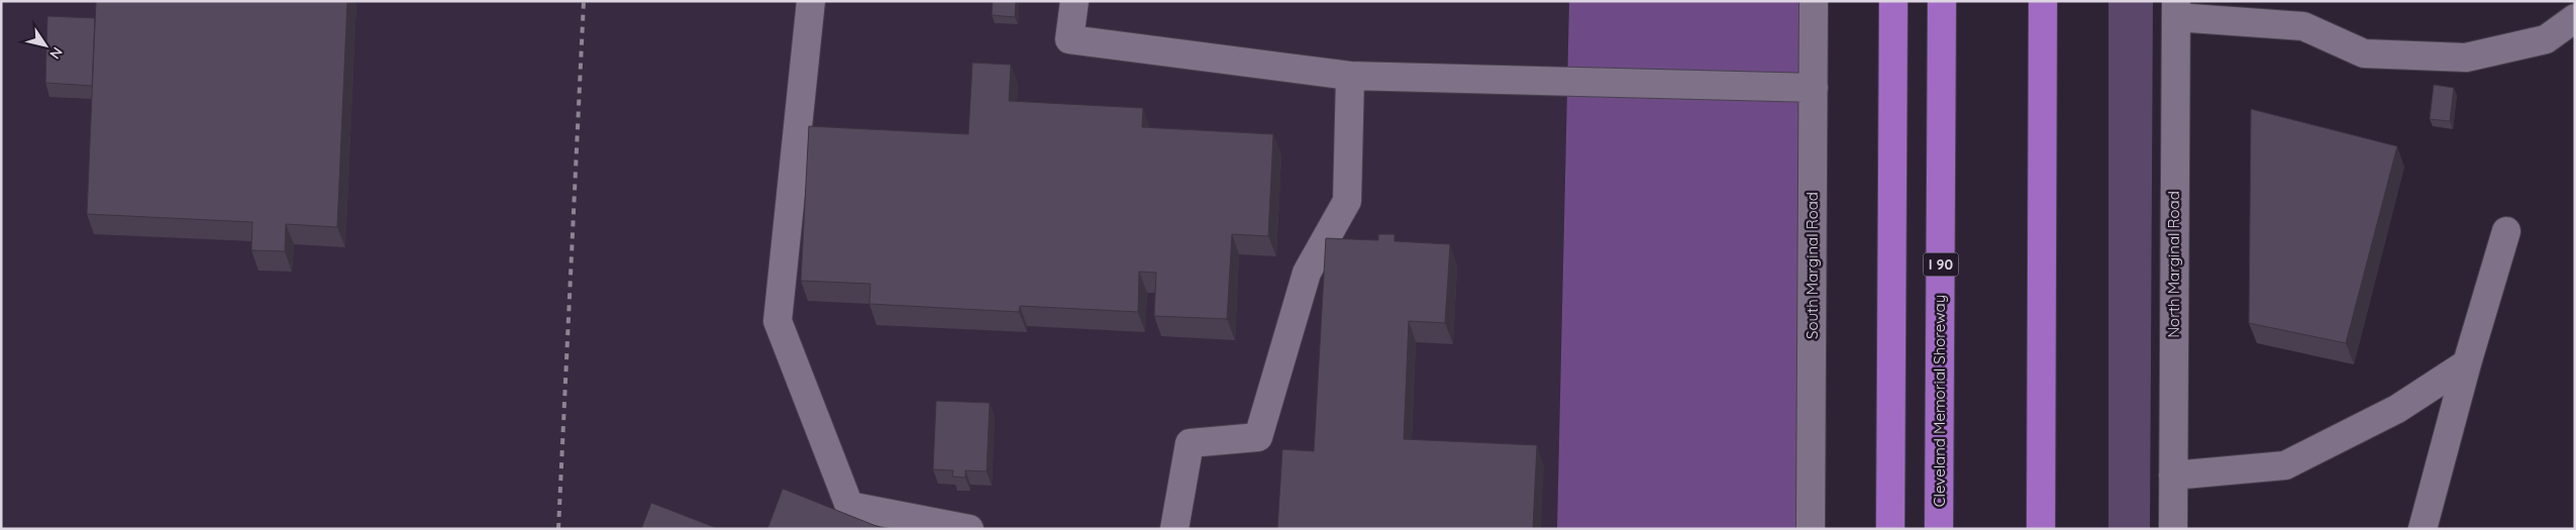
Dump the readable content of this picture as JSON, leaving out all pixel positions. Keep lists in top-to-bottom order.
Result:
{
  "streets": {
    "highway": ["I 90", "Cleveland Memorial Shoreway"],
    "street": ["North Marginal Road", "South Marginal Road"]
  },
  "north": "bottom right"
}
